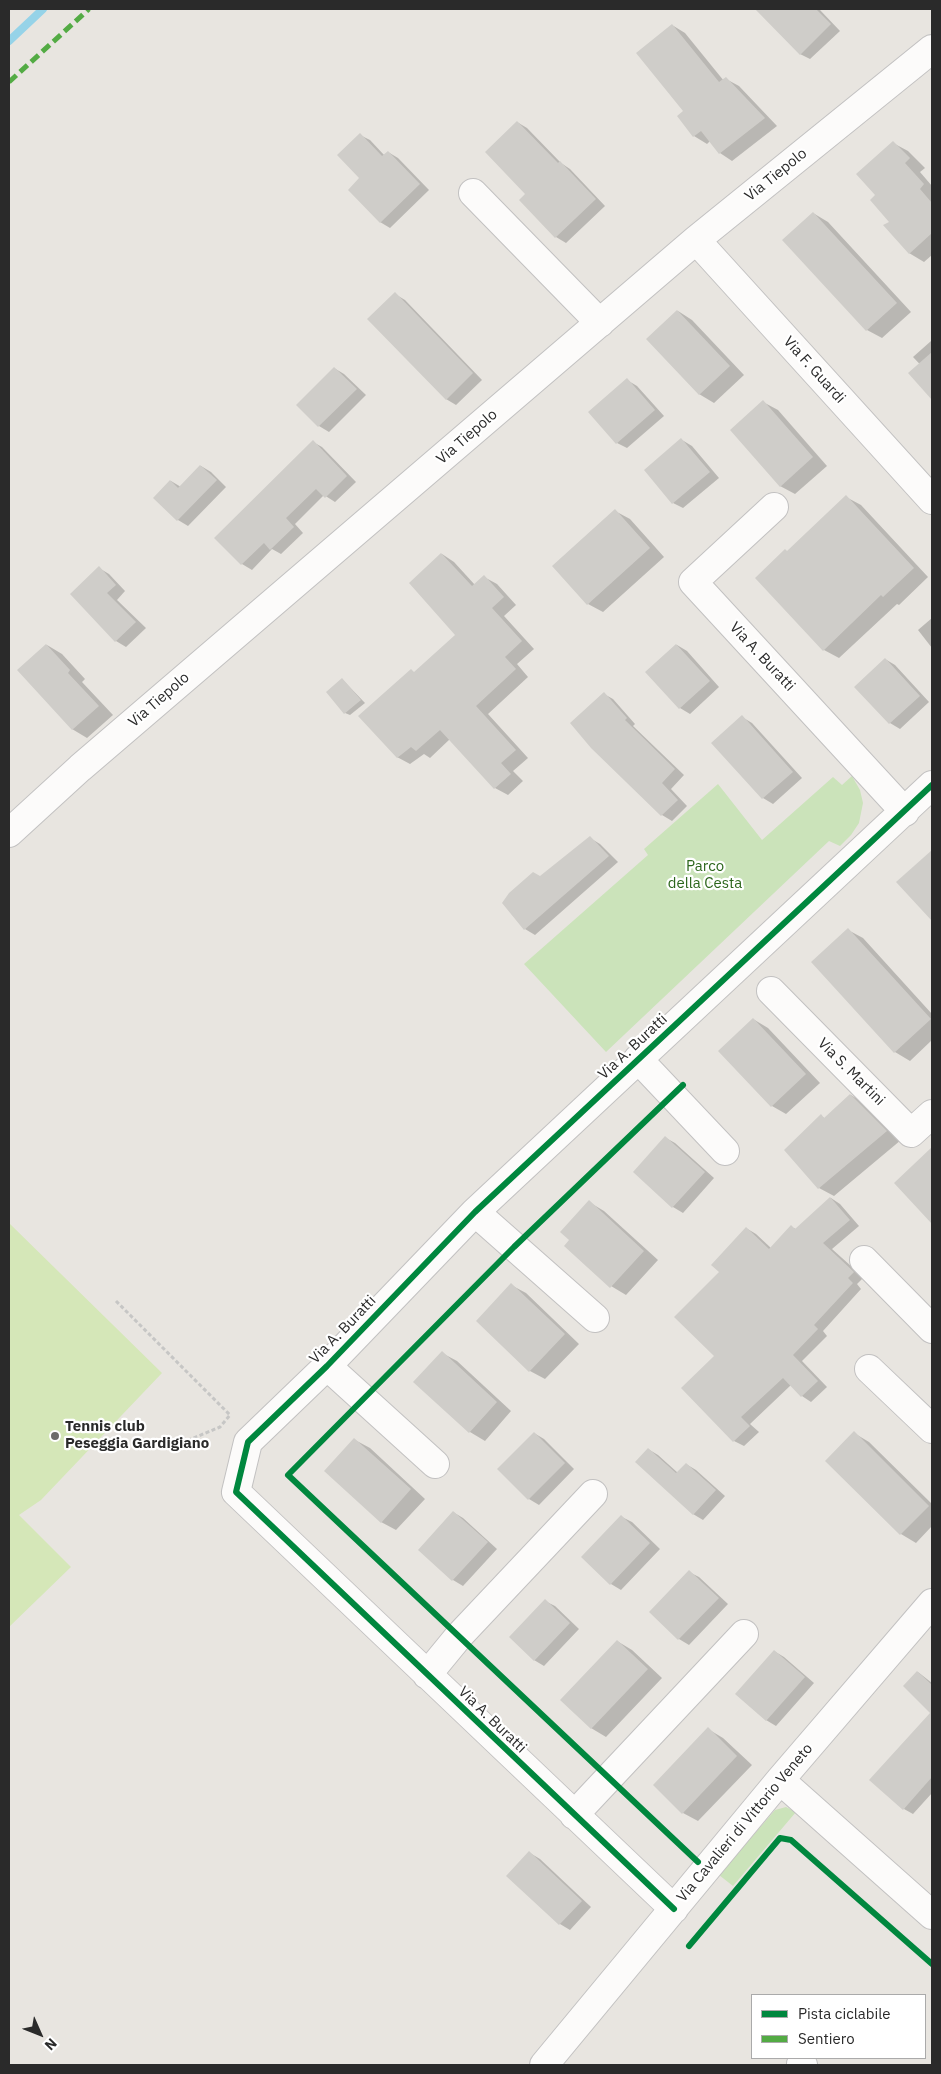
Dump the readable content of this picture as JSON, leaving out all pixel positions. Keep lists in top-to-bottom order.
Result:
{
  "streets": {
    "street": [
      "Via Tiepolo",
      "Via F. Guardi",
      "Via A. Buratti",
      "Via S. Martini",
      "Via Cavalieri di Vittorio Veneto"
    ]
  },
  "crossings": [
    ["Via Tiepolo", "Via F. Guardi"],
    ["Via A. Buratti", "Via Cavalieri di Vittorio Veneto"]
  ],
  "parks": ["Parco della Cesta"],
  "places": ["Tennis club Peseggia Gardigiano"],
  "legend": ["Pista ciclabile", "Sentiero"],
  "north": "bottom right"
}
